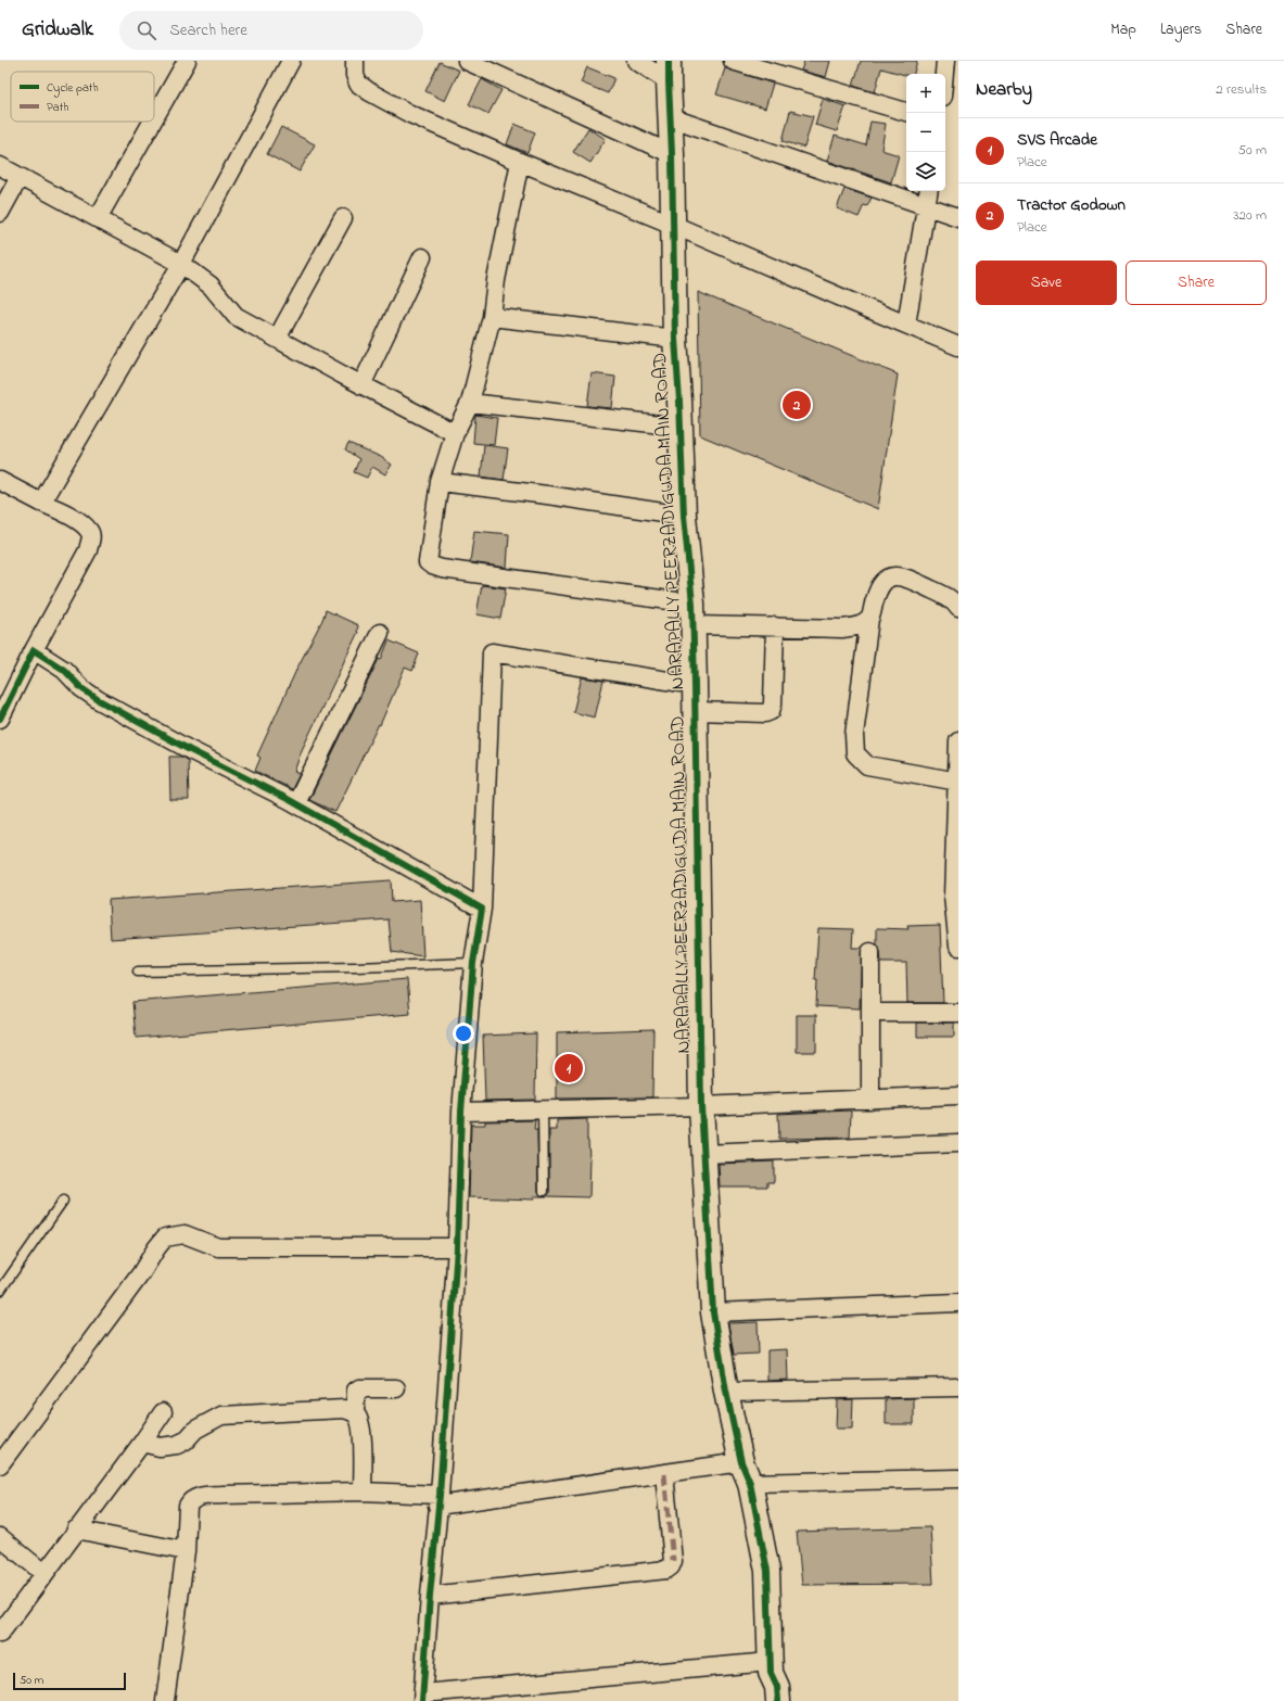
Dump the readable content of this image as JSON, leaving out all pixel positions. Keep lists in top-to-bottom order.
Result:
{
  "streets": {
    "street": ["NARAPALLY PEERZADIGUDA MAIN ROAD"]
  },
  "legend": ["Cycle path", "Path"],
  "scale_bar": "50 m",
  "page": {
    "header": "Gridwalk",
    "search": "Search here",
    "nav": ["Map", "Layers", "Share"],
    "heading": ["Nearby", "2 results"],
    "map_buttons": ["+", "−"],
    "list": [
      {
        "mark": "1",
        "name": "SVS Arcade",
        "note": "Place",
        "value": "50 m"
      },
      {
        "mark": "2",
        "name": "Tractor Godown",
        "note": "Place",
        "value": "320 m"
      }
    ],
    "buttons": ["Save", "Share"],
    "pins": ["2", "1"],
    "scale": "50 m"
  }
}
